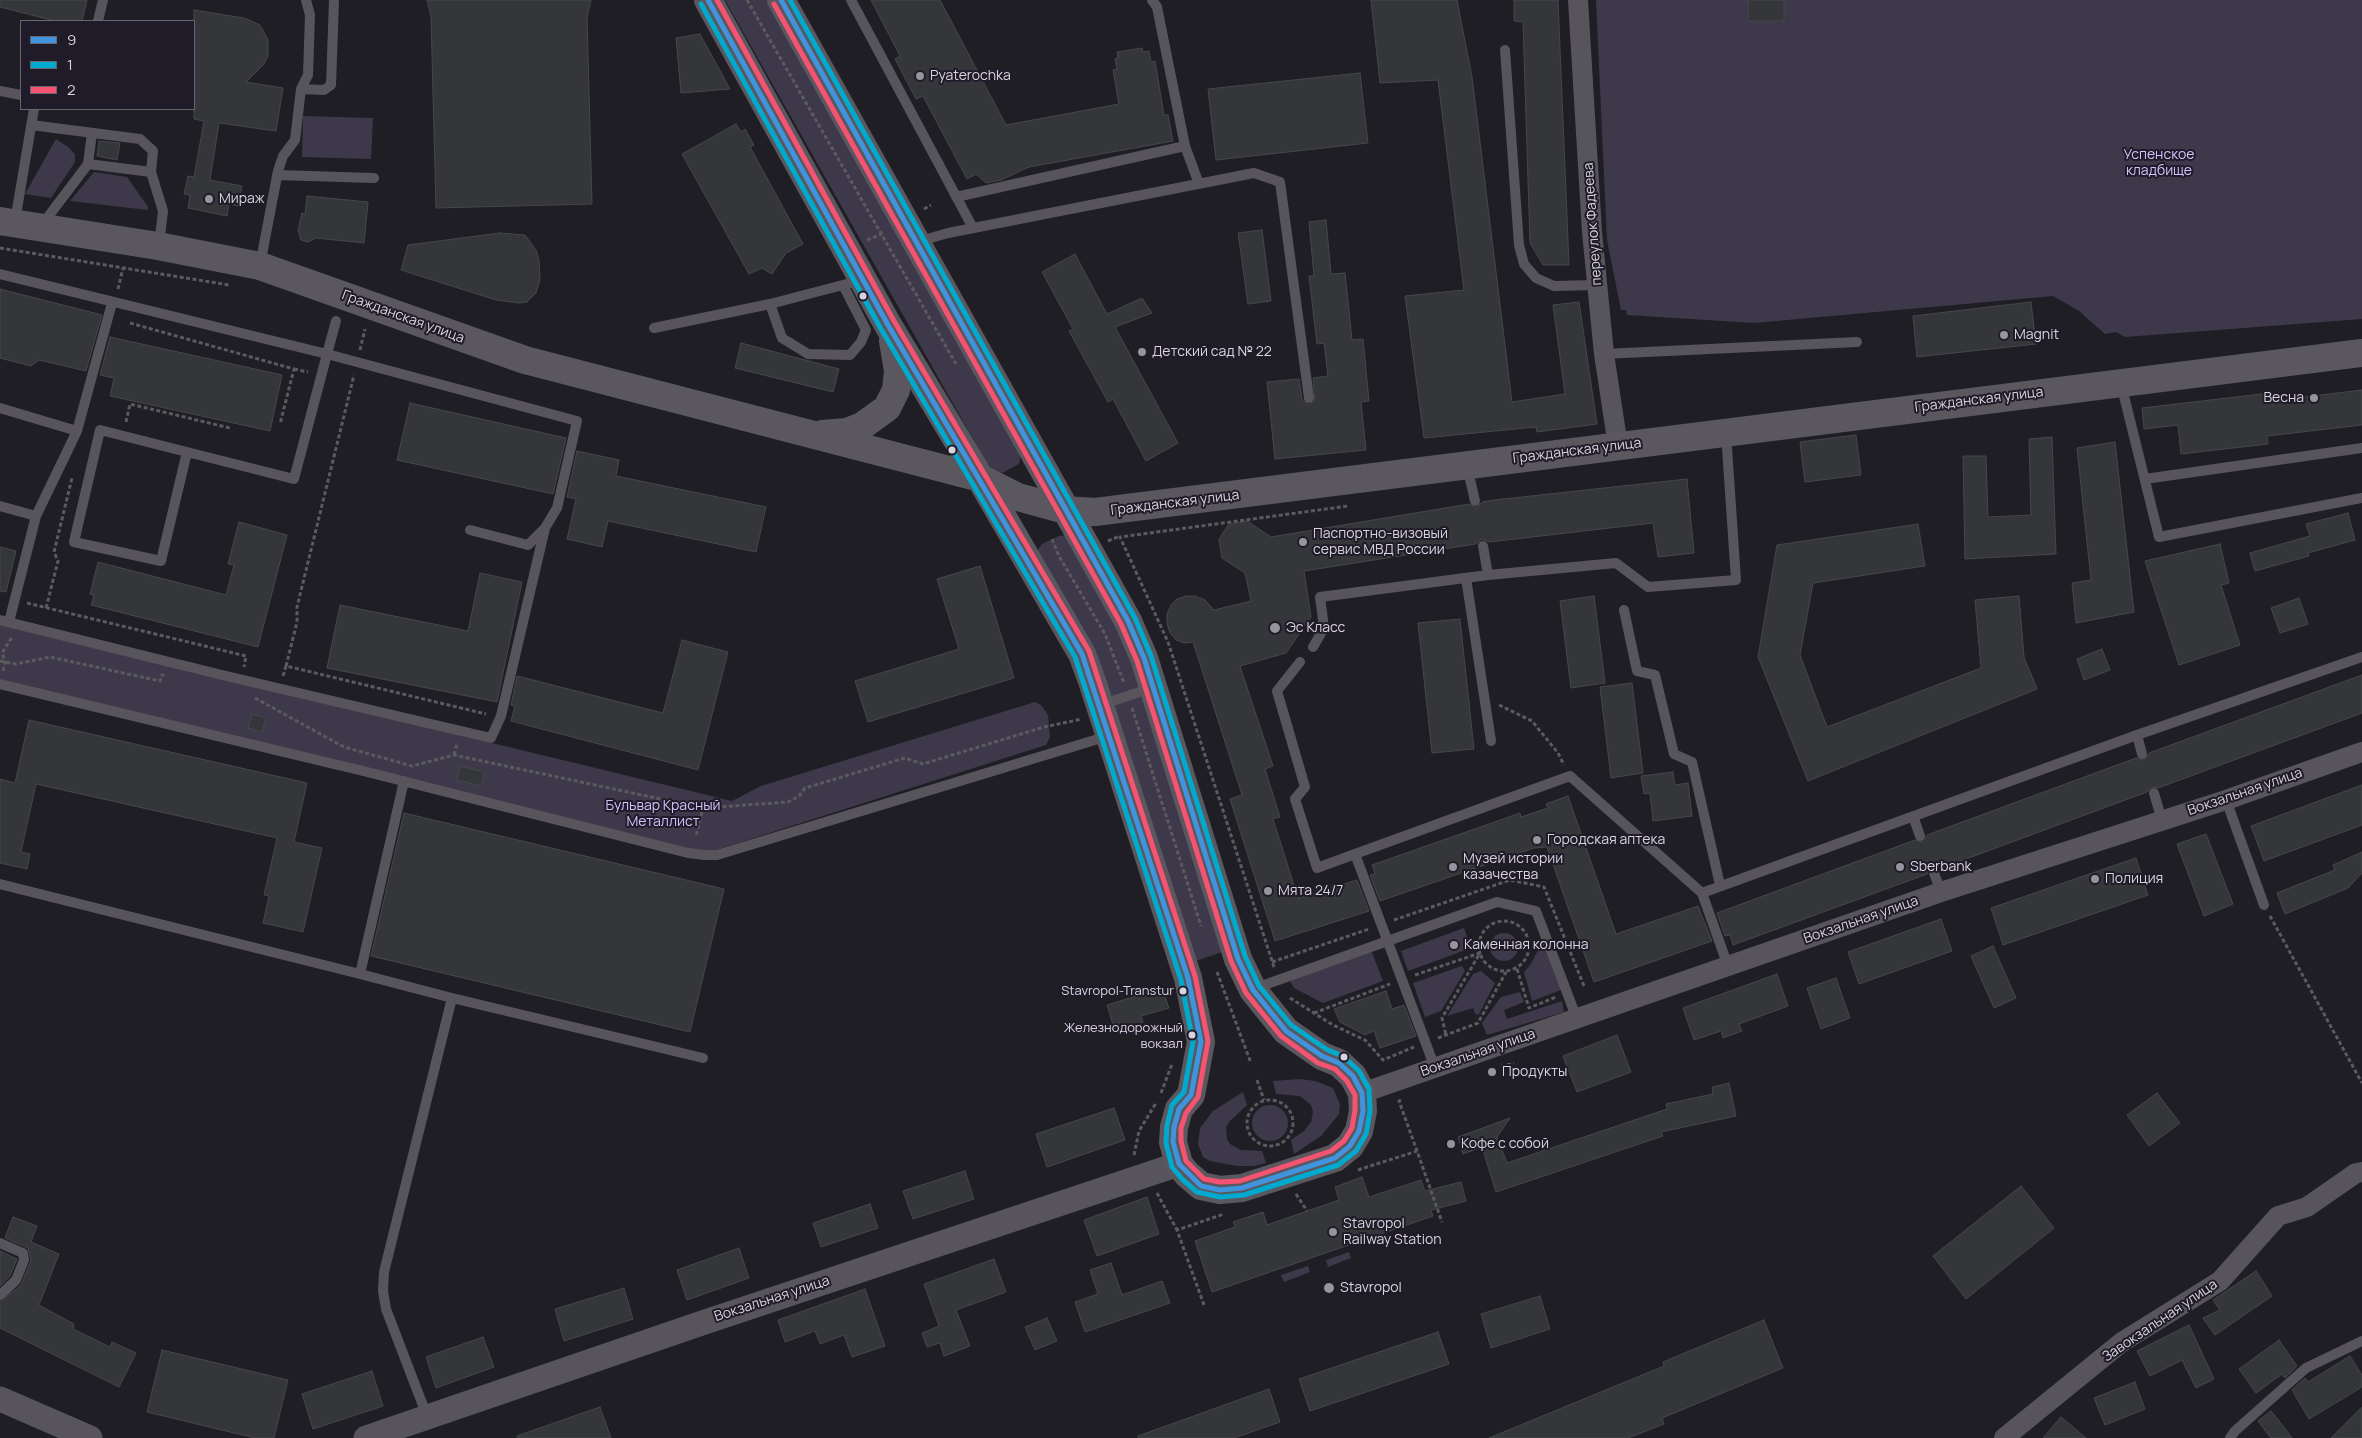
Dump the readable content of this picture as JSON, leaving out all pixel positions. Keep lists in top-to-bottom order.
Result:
{
  "streets": {
    "main road": ["Гражданская улица"],
    "street": ["переулок Фадеева", "Вокзальная улица", "Завокзальная улица"]
  },
  "crossings": [
    ["переулок Фадеева", "Гражданская улица"]
  ],
  "parks": ["Успенское кладбище", "Бульвар Красный Металлист"],
  "places": [
    "Pyaterochka",
    "Мираж",
    "Magnit",
    "Детский сад № 22",
    "Весна",
    "Паспортно-визовый сервис МВД России",
    "Эс Класс",
    "Городская аптека",
    "Музей истории казачества",
    "Sberbank",
    "Полиция",
    "Мята 24/7",
    "Каменная колонна",
    "Stavropol-Transtur",
    "Железнодорожный вокзал",
    "Продукты",
    "Кофе с собой",
    "Stavropol Railway Station",
    "Stavropol"
  ],
  "lines": ["transit line 9", "transit line 1", "transit line 2"],
  "legend": ["9", "1", "2"]
}
